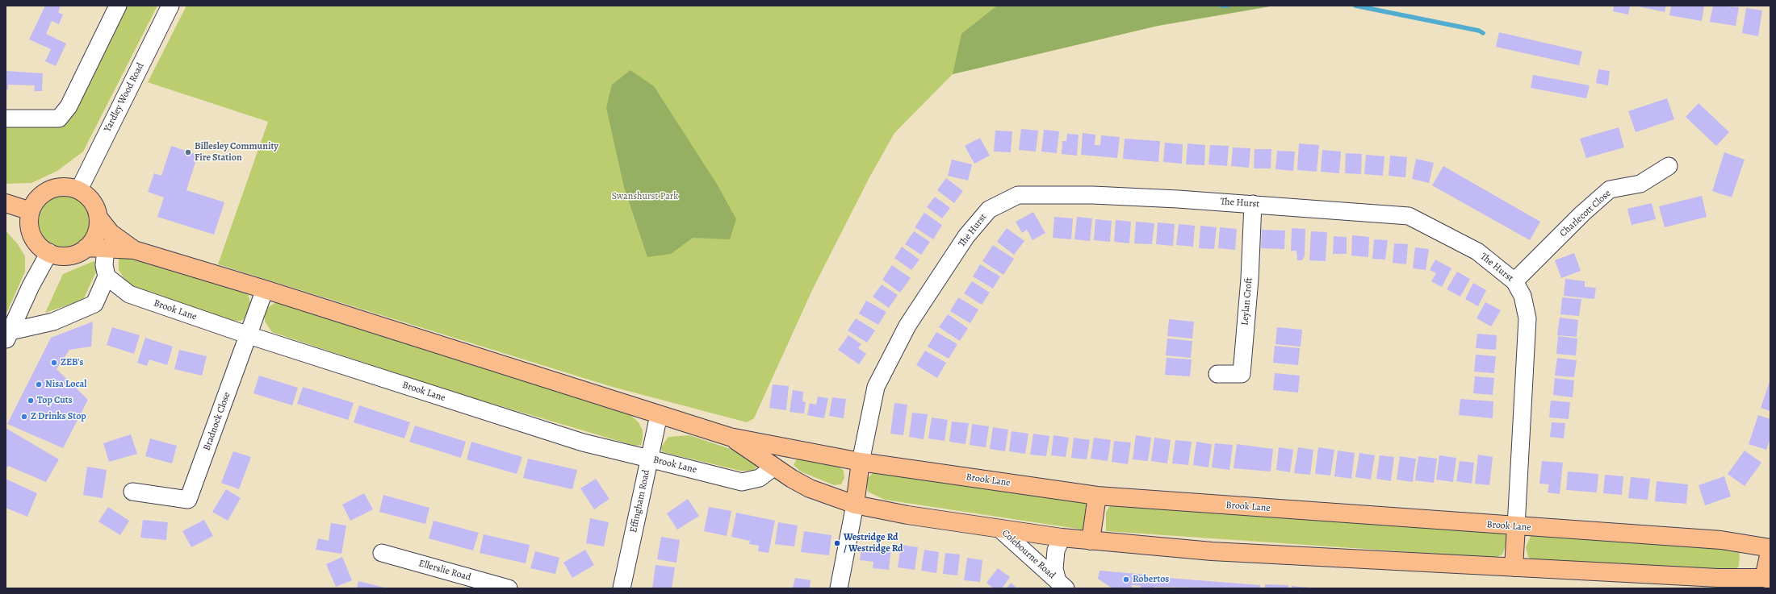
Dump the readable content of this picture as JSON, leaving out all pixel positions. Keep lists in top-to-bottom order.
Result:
{
  "streets": {
    "main road": ["Brook Lane"],
    "street": [
      "Yardley Wood Road",
      "The Hurst",
      "Charlecott Close",
      "Leylan Croft",
      "Bradnock Close",
      "Effingham Road",
      "Colebourne Road",
      "Ellerslie Road"
    ]
  },
  "crossings": [
    ["Yardley Wood Road", "Brook Lane"],
    ["The Hurst", "Charlecott Close"],
    ["The Hurst", "Leylan Croft"],
    ["The Hurst", "Brook Lane"],
    ["Brook Lane", "Bradnock Close"],
    ["Brook Lane", "Effingham Road"],
    ["Brook Lane", "Colebourne Road"]
  ],
  "parks": ["Swanshurst Park"],
  "places": [
    "Billesley Community Fire Station",
    "ZEB's",
    "Nisa Local",
    "Top Cuts",
    "Z Drinks Stop",
    "Westridge Rd / Westridge Rd",
    "Robertos"
  ]
}
